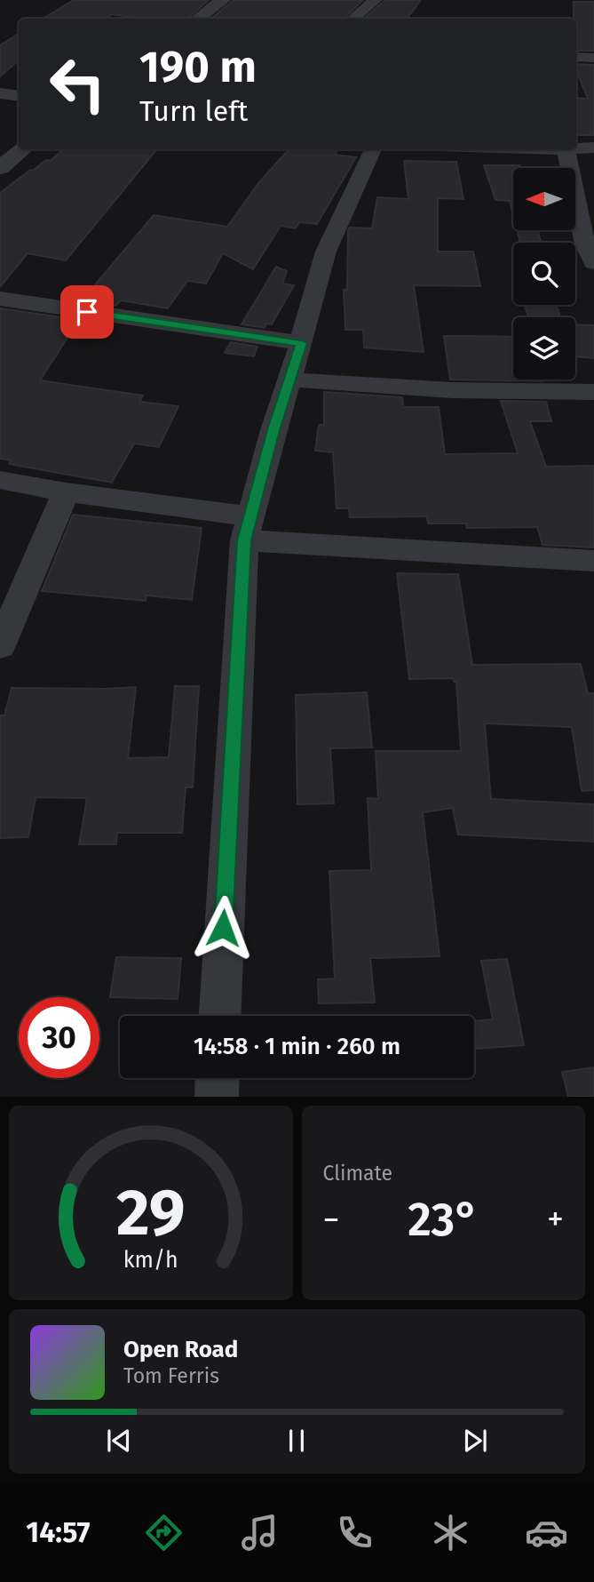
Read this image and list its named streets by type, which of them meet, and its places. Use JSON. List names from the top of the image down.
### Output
{
  "north": "left",
  "page": {
    "turn": ["190 m", "Turn left"],
    "limit": "30",
    "trip": "14:58 · 1 min · 260 m",
    "tile": "Climate",
    "heat": ["−", "23°", "+"],
    "song": ["Open Road", "Tom Ferris"],
    "tabs": "14:57",
    "gauge": ["29", "km/h"]
  }
}
